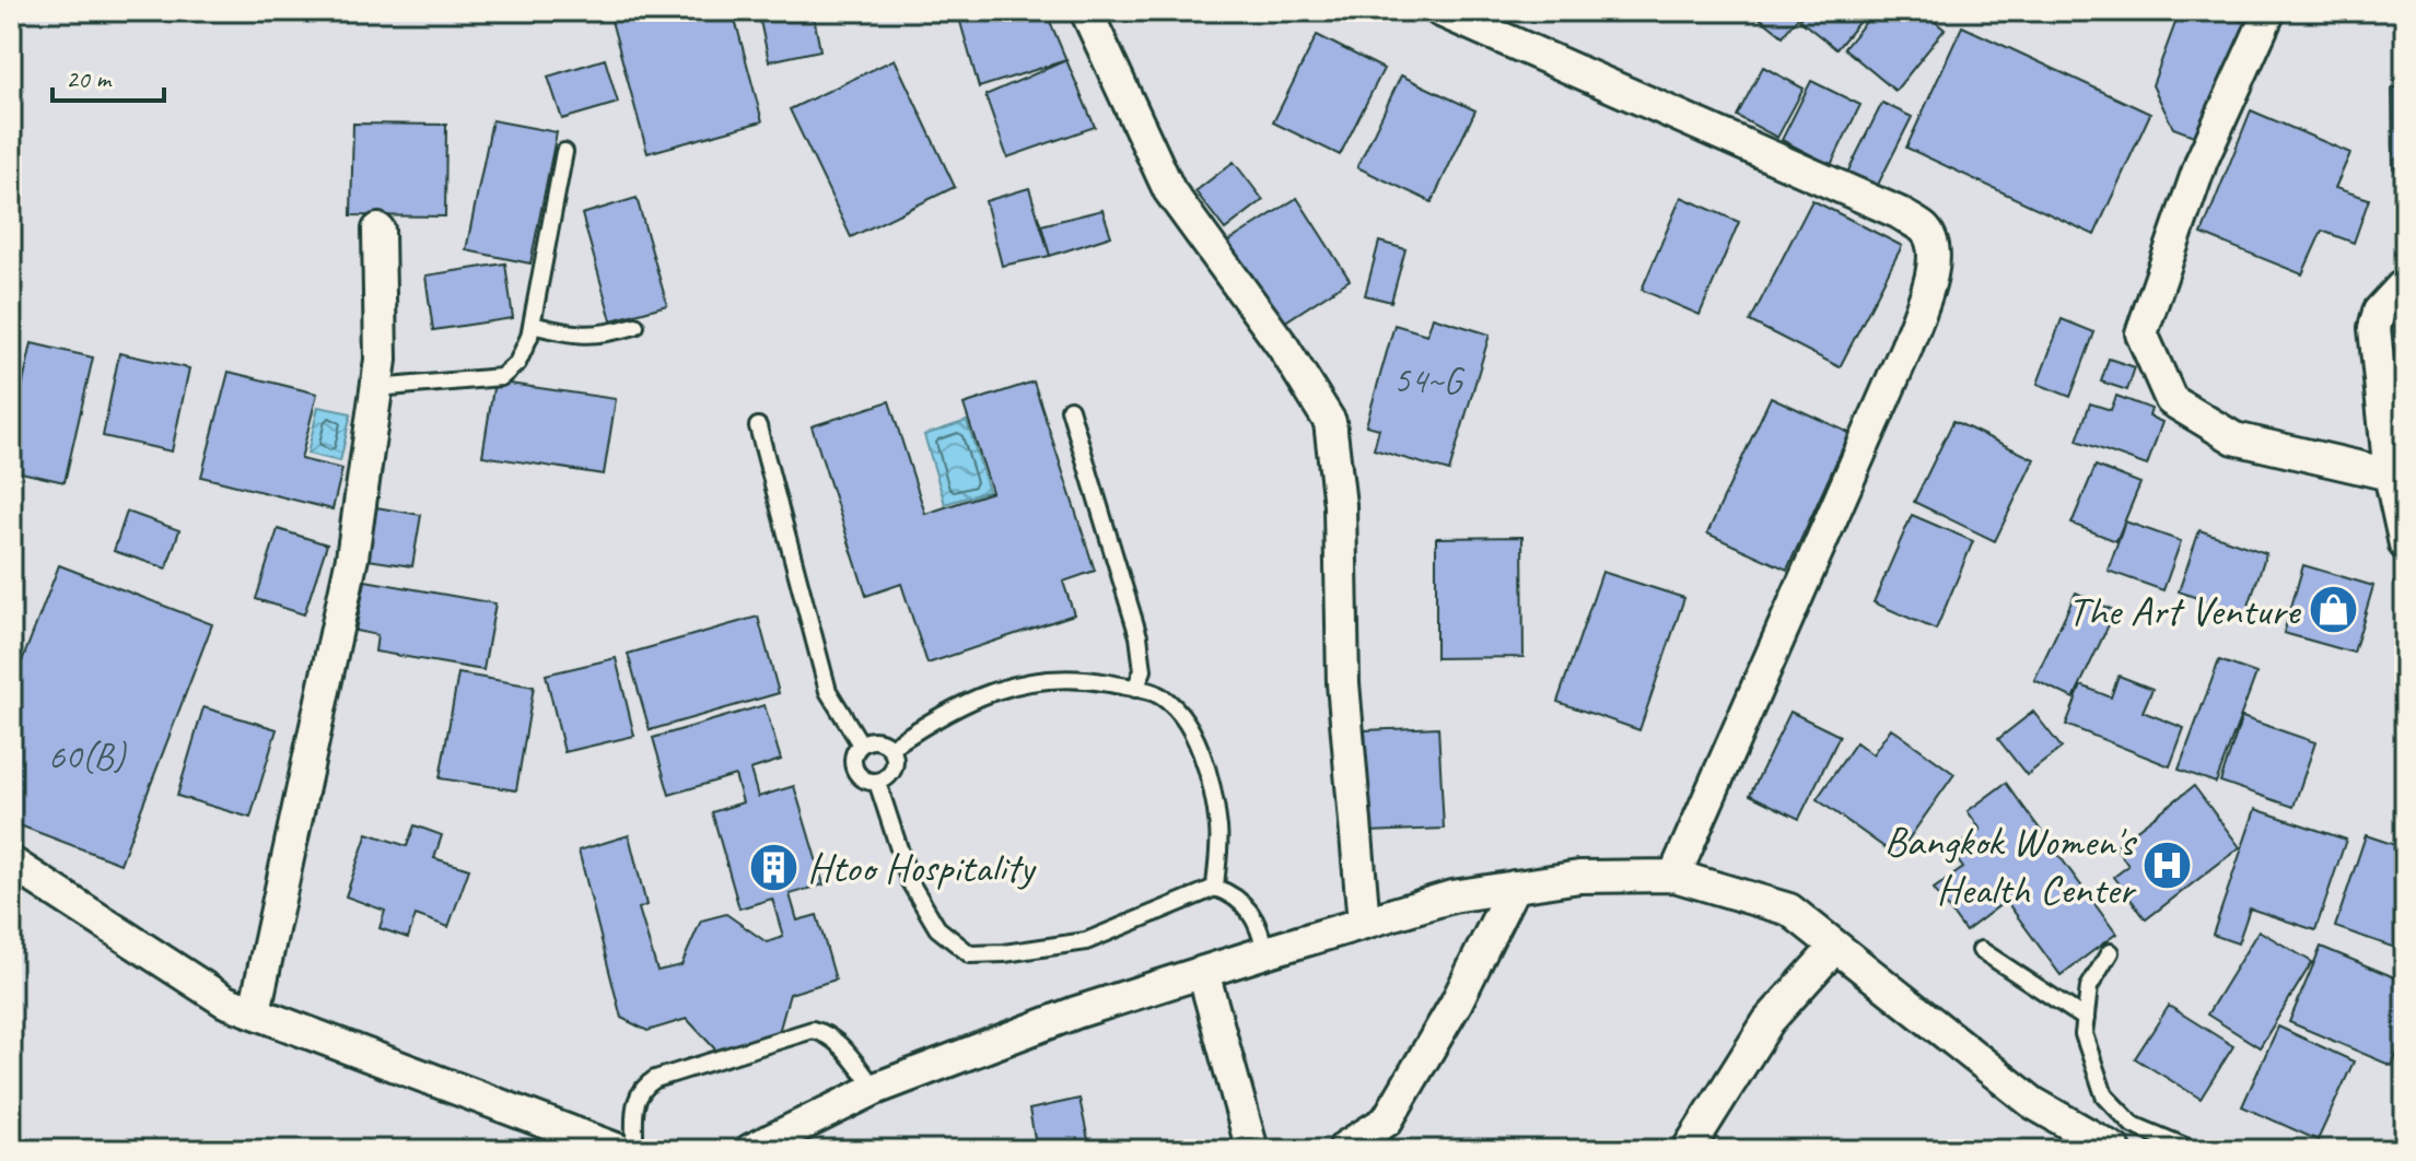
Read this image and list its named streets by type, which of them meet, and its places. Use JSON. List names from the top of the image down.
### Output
{
  "places": {
    "shop": ["The Art Venture"],
    "hospital": ["Bangkok Women's Health Center"],
    "building": ["Htoo Hospitality"]
  },
  "house_numbers": ["54~G", "60(B)"],
  "scale_bar": "20 m"
}
